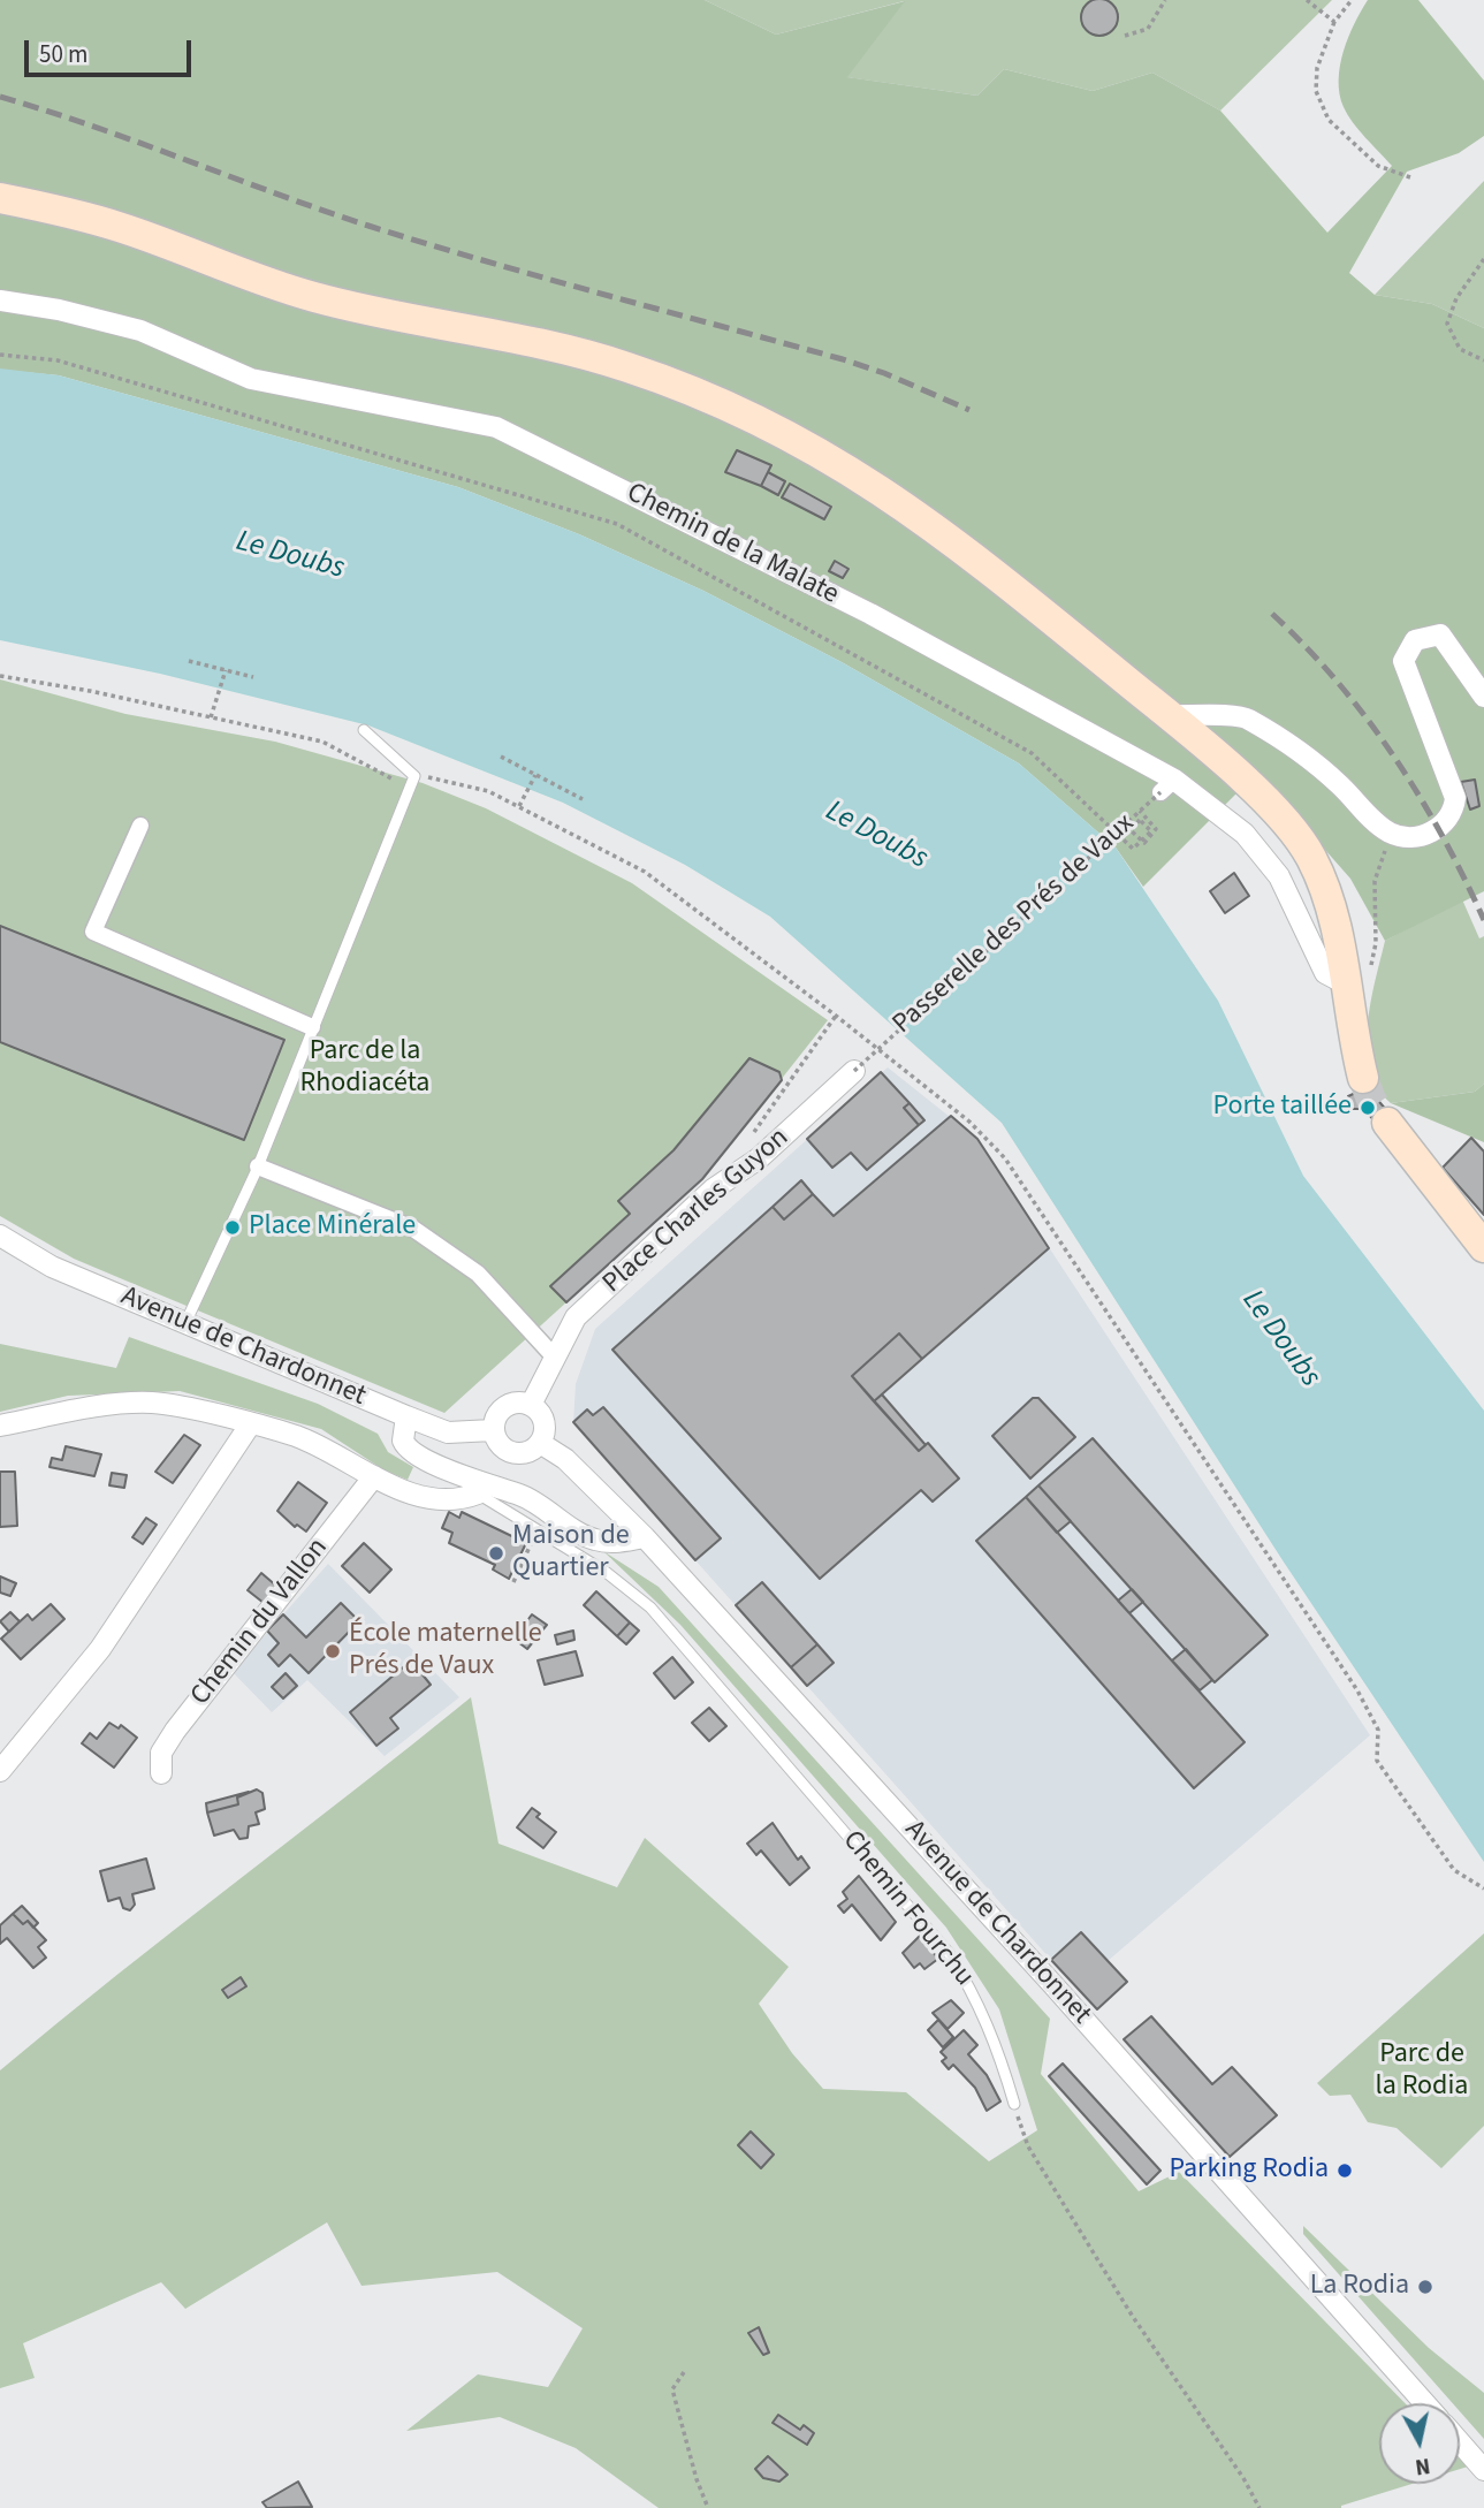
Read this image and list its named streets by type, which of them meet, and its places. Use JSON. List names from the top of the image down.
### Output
{
  "streets": {
    "street": [
      "Chemin de la Malate",
      "Place Charles Guyon",
      "Avenue de Chardonnet",
      "Chemin du Vallon"
    ],
    "lane": ["Chemin Fourchu"],
    "path": ["Passerelle des Prés de Vaux"]
  },
  "crossings": [
    ["Chemin de la Malate", "Passerelle des Prés de Vaux"],
    ["Passerelle des Prés de Vaux", "Place Charles Guyon"],
    ["Place Charles Guyon", "Avenue de Chardonnet"]
  ],
  "water": ["Le Doubs"],
  "parks": ["Parc de la Rhodiacéta", "Parc de la Rodia"],
  "places": [
    "Porte taillée",
    "Place Minérale",
    "Maison de Quartier",
    "École maternelle Prés de Vaux",
    "Parking Rodia",
    "La Rodia"
  ],
  "scale_bar": "50 m",
  "north": "bottom"
}
